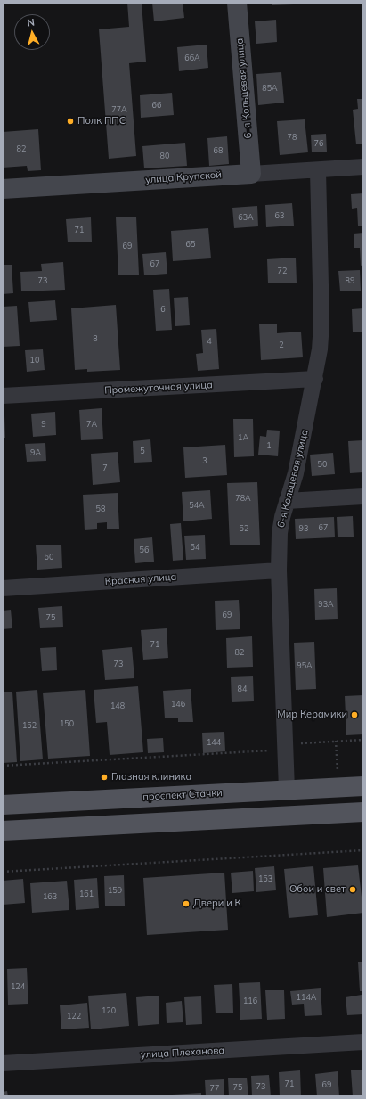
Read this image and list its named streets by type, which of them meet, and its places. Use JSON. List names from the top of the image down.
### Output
{
  "streets": {
    "main road": ["проспект Стачки"],
    "street": [
      "6-я Кольцевая улица",
      "улица Крупской",
      "Промежуточная улица",
      "Красная улица",
      "улица Плеханова"
    ]
  },
  "crossings": [
    ["6-я Кольцевая улица", "улица Крупской"],
    ["6-я Кольцевая улица", "Промежуточная улица"],
    ["6-я Кольцевая улица", "Красная улица"],
    ["6-я Кольцевая улица", "проспект Стачки"]
  ],
  "places": [
    "Полк ППС",
    "Мир Керамики",
    "Глазная клиника",
    "Обои и свет",
    "Двери и К"
  ],
  "house_numbers": [
    "66А",
    "85А",
    "66",
    "77А",
    "78",
    "76",
    "82",
    "68",
    "80",
    "63",
    "63А",
    "71",
    "65",
    "69",
    "67",
    "72",
    "73",
    "89",
    "6",
    "8",
    "4",
    "2",
    "10",
    "9",
    "7А",
    "1А",
    "1",
    "5",
    "9А",
    "3",
    "50",
    "7",
    "78А",
    "54А",
    "58",
    "67",
    "52",
    "93",
    "54",
    "56",
    "60",
    "93А",
    "69",
    "75",
    "71",
    "82",
    "73",
    "95А",
    "84",
    "146",
    "148",
    "150",
    "152",
    "144",
    "153",
    "159",
    "161",
    "163",
    "124",
    "114А",
    "116",
    "120",
    "122",
    "71",
    "69",
    "73",
    "75",
    "77"
  ],
  "north": "top"
}
